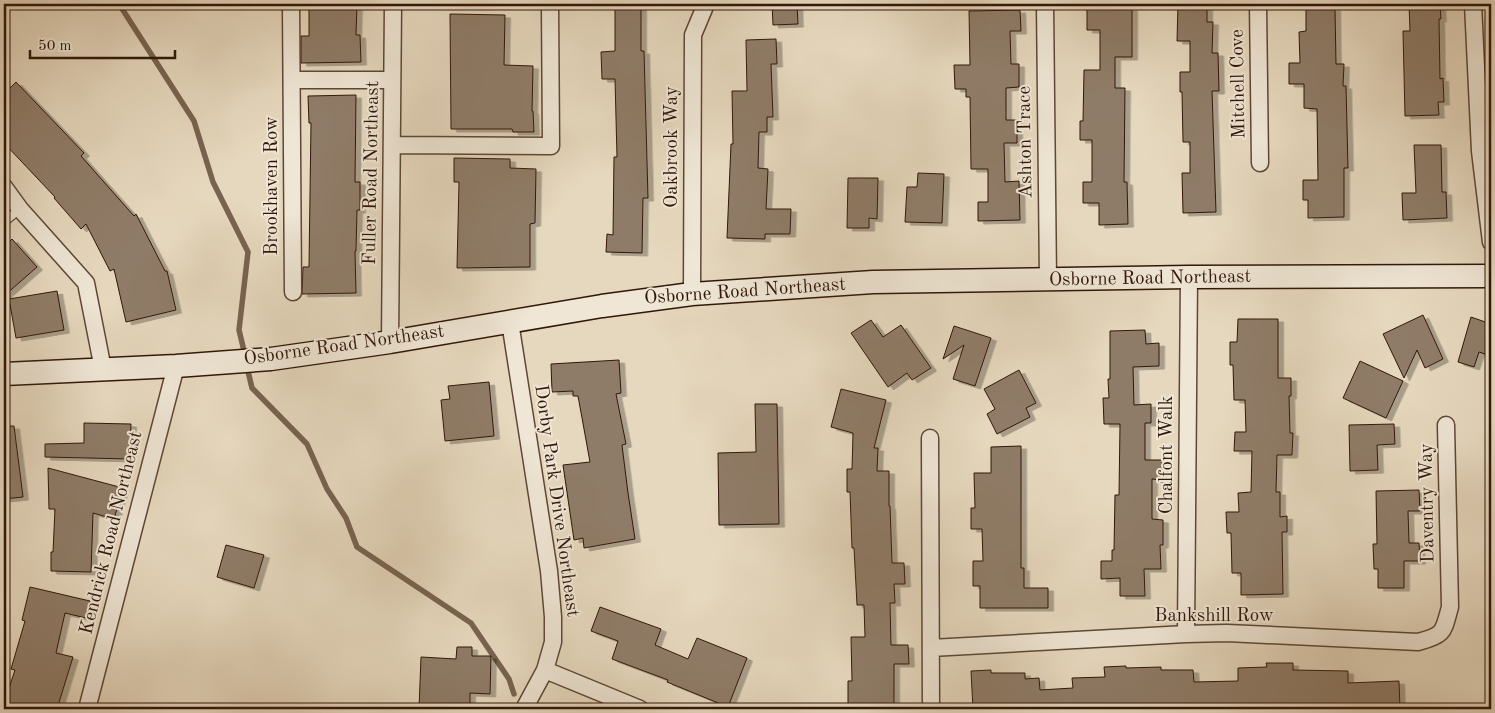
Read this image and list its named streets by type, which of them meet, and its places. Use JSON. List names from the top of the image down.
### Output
{
  "streets": {
    "street": [
      "Mitchell Cove",
      "Ashton Trace",
      "Oakbrook Way",
      "Fuller Road Northeast",
      "Brookhaven Row",
      "Osborne Road Northeast",
      "Chalfont Walk",
      "Dorby Park Drive Northeast",
      "Daventry Way",
      "Kendrick Road Northeast",
      "Bankshill Row"
    ]
  },
  "crossings": [
    ["Ashton Trace", "Osborne Road Northeast"],
    ["Oakbrook Way", "Osborne Road Northeast"],
    ["Fuller Road Northeast", "Osborne Road Northeast"],
    ["Osborne Road Northeast", "Chalfont Walk"],
    ["Osborne Road Northeast", "Dorby Park Drive Northeast"],
    ["Osborne Road Northeast", "Kendrick Road Northeast"],
    ["Chalfont Walk", "Bankshill Row"],
    ["Daventry Way", "Bankshill Row"]
  ],
  "scale_bar": "50 m"
}
